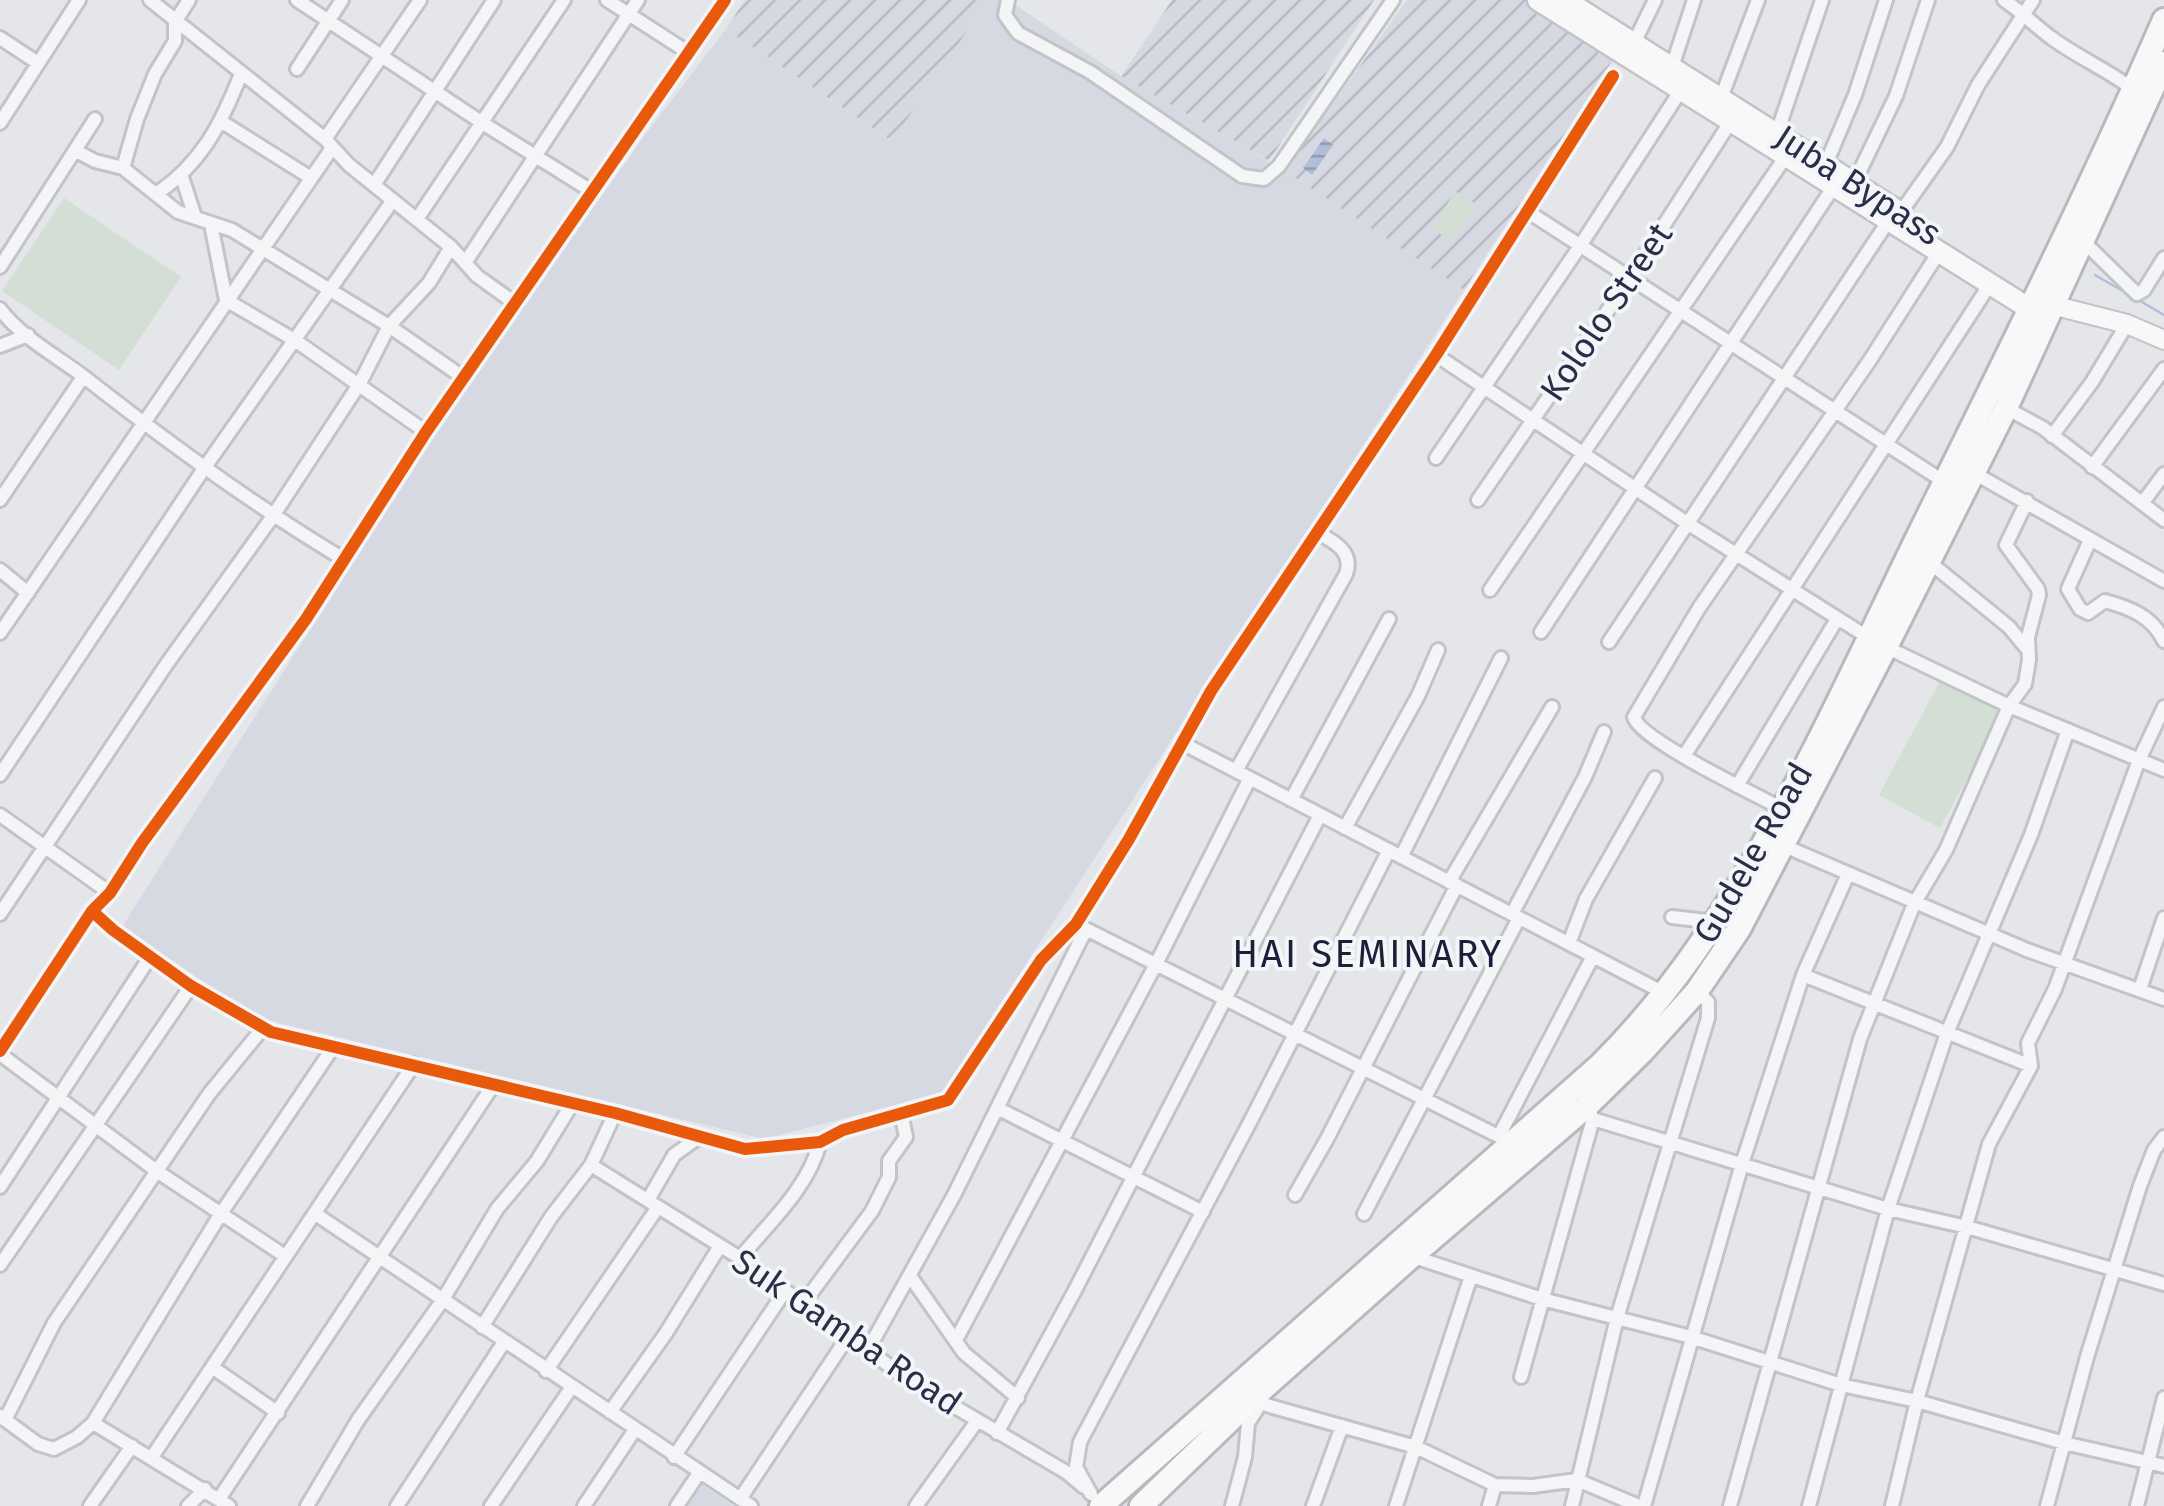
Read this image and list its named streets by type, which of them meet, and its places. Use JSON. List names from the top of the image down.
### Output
{
  "streets": {
    "highway": ["Gudele Road"],
    "main road": ["Juba Bypass"],
    "street": ["Kololo Street", "Suk Gamba Road"]
  },
  "crossings": [
    ["Juba Bypass", "Kololo Street"],
    ["Juba Bypass", "Gudele Road"],
    ["Gudele Road", "Suk Gamba Road"]
  ],
  "districts": ["HAI SEMINARY"]
}
